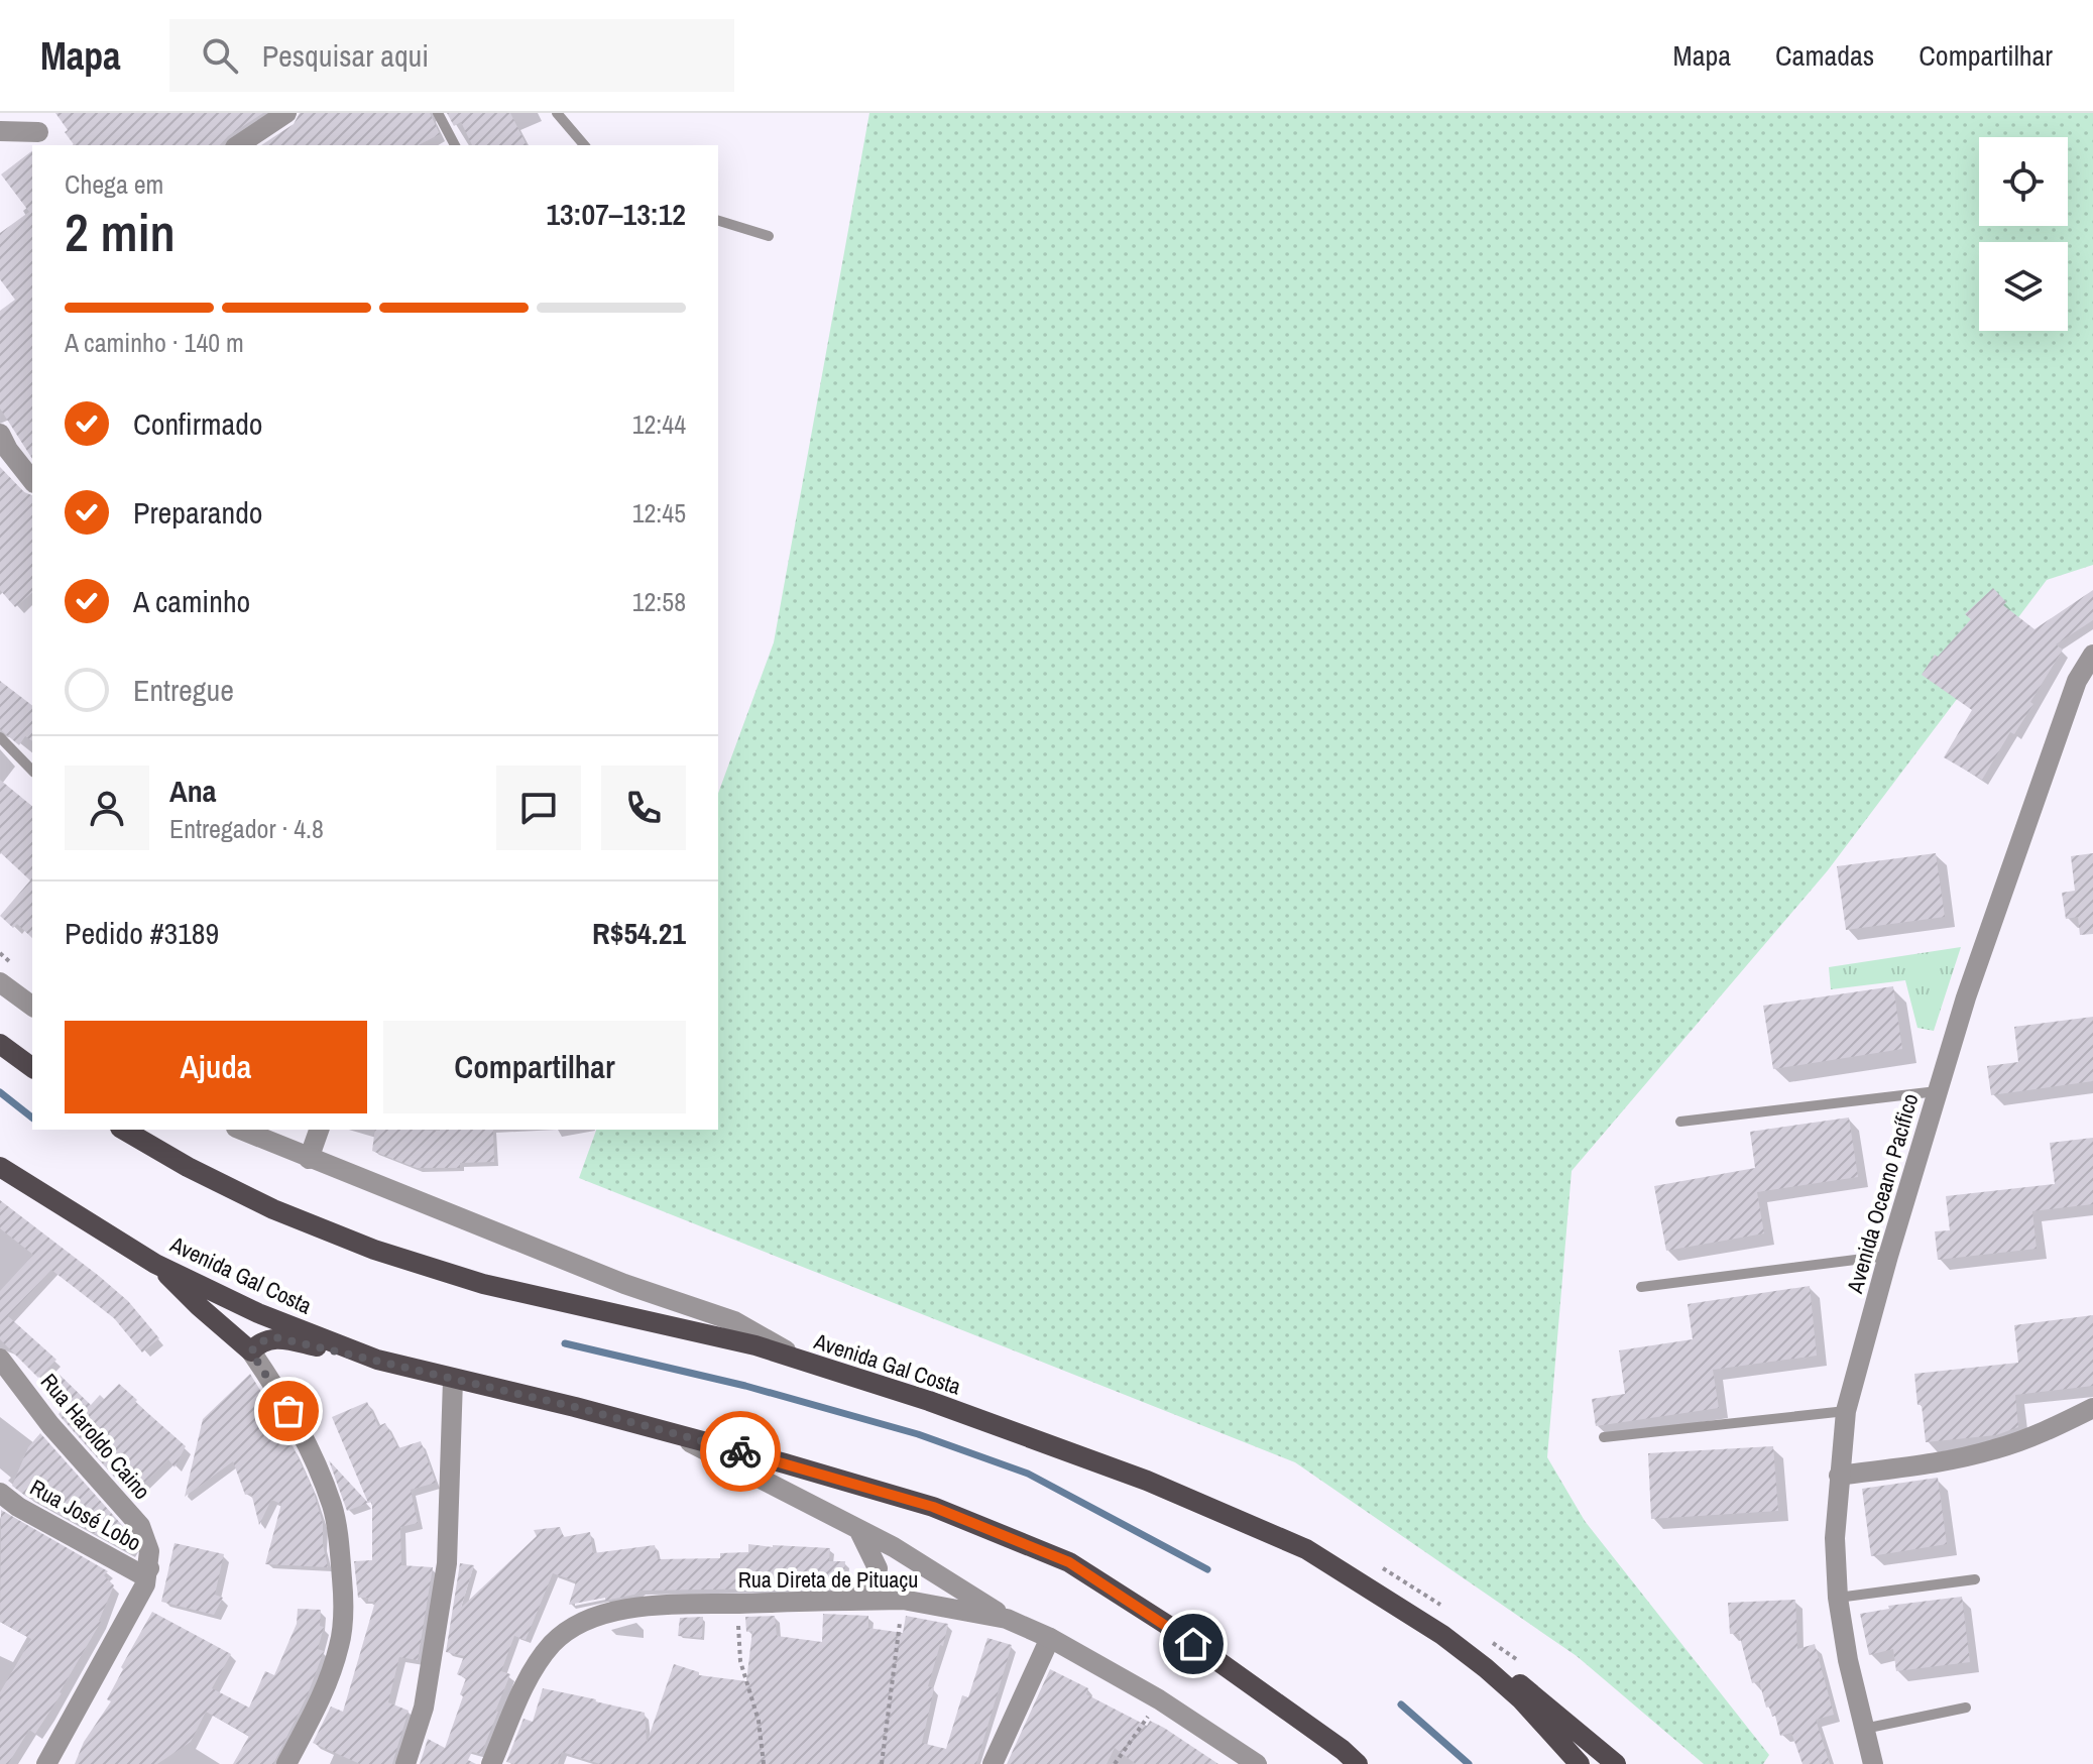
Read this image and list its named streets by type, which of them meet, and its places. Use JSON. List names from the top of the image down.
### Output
{
  "streets": {
    "main road": ["Avenida Gal Costa"],
    "street": [
      "Avenida Oceano Pacífico",
      "Rua Haroldo Caino",
      "Rua José Lobo",
      "Rua Direta de Pituaçu"
    ]
  },
  "crossings": [
    ["Rua Haroldo Caino", "Rua José Lobo"]
  ],
  "page": {
    "header": "Mapa",
    "search": "Pesquisar aqui",
    "nav": ["Mapa", "Camadas", "Compartilhar"],
    "heading": ["2 min", "Chega em", "13:07–13:12"],
    "panel": [
      "Ana",
      "Entregador · 4.8",
      "Pedido #3189",
      "R$54.21"
    ],
    "bar": "A caminho · 140 m",
    "list": [
      ["Confirmado", "12:44"],
      ["Preparando", "12:45"],
      ["A caminho", "12:58"],
      "Entregue"
    ],
    "buttons": ["Ajuda", "Compartilhar"]
  }
}
